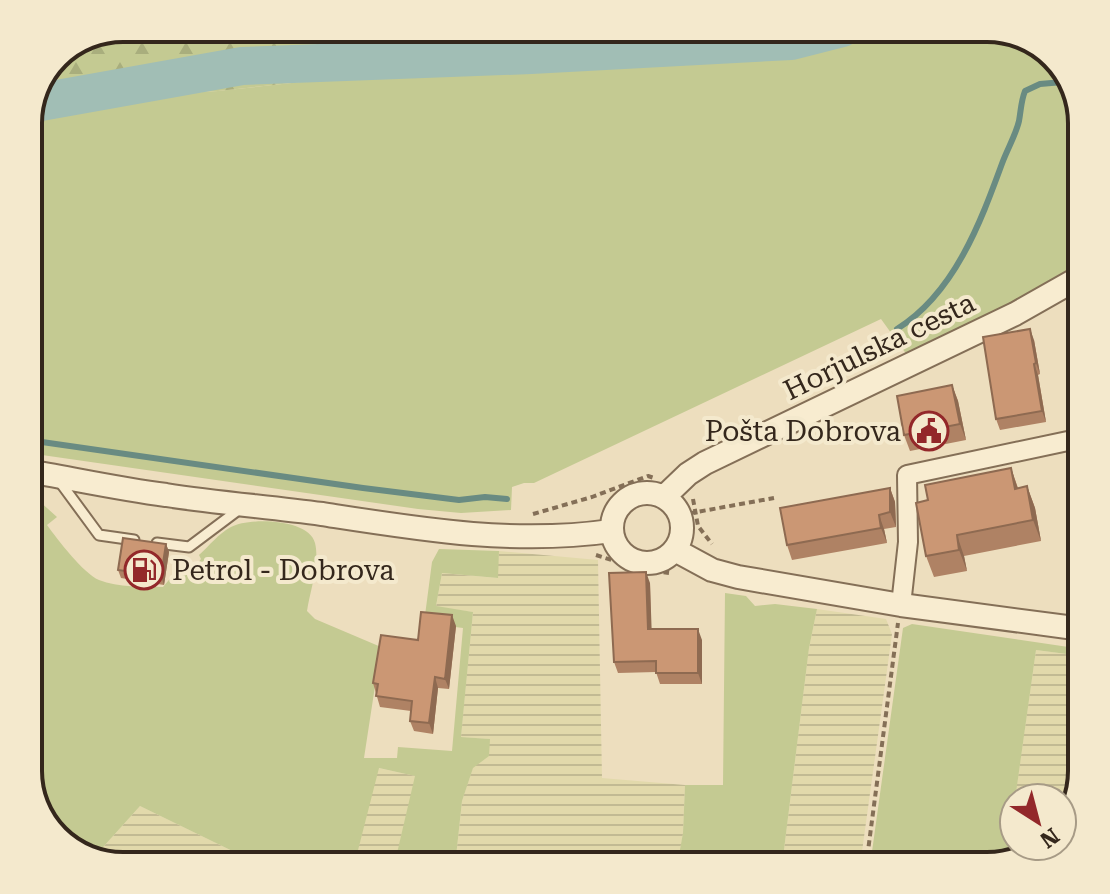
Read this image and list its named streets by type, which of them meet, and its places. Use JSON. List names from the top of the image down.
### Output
{
  "streets": {
    "street": ["Horjulska cesta"]
  },
  "places": {
    "public building": ["Pošta Dobrova"],
    "fuel station": ["Petrol - Dobrova"]
  },
  "north": "bottom right"
}
